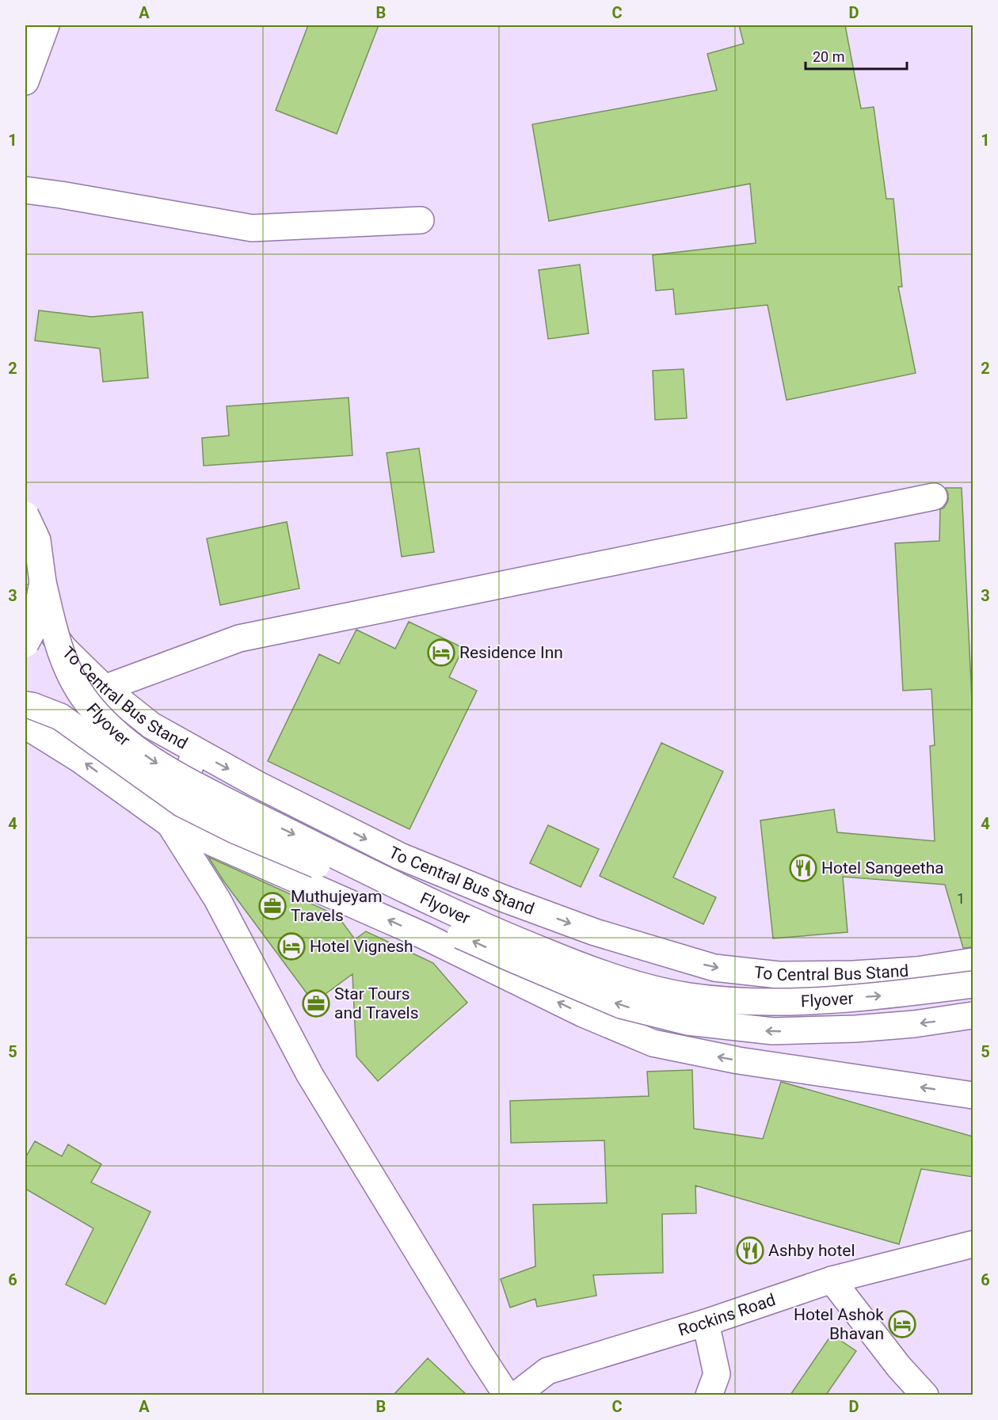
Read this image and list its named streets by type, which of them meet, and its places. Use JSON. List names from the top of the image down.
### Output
{
  "streets": {
    "main road": ["To Central Bus Stand", "Flyover", "Rockins Road"]
  },
  "crossings": [
    ["To Central Bus Stand", "Flyover"]
  ],
  "places": {
    "hotel": ["Residence Inn", "Hotel Vignesh", "Hotel Ashok Bhavan"],
    "restaurant": ["Hotel Sangeetha", "Ashby hotel"],
    "office": ["Muthujeyam Travels", "Star Tours and Travels"]
  },
  "house_numbers": ["1"],
  "scale_bar": "20 m",
  "grid": {
    "columns": [
      "A",
      "B",
      "C",
      "D"
    ],
    "rows": [
      "1",
      "2",
      "3",
      "4",
      "5",
      "6"
    ]
  }
}
